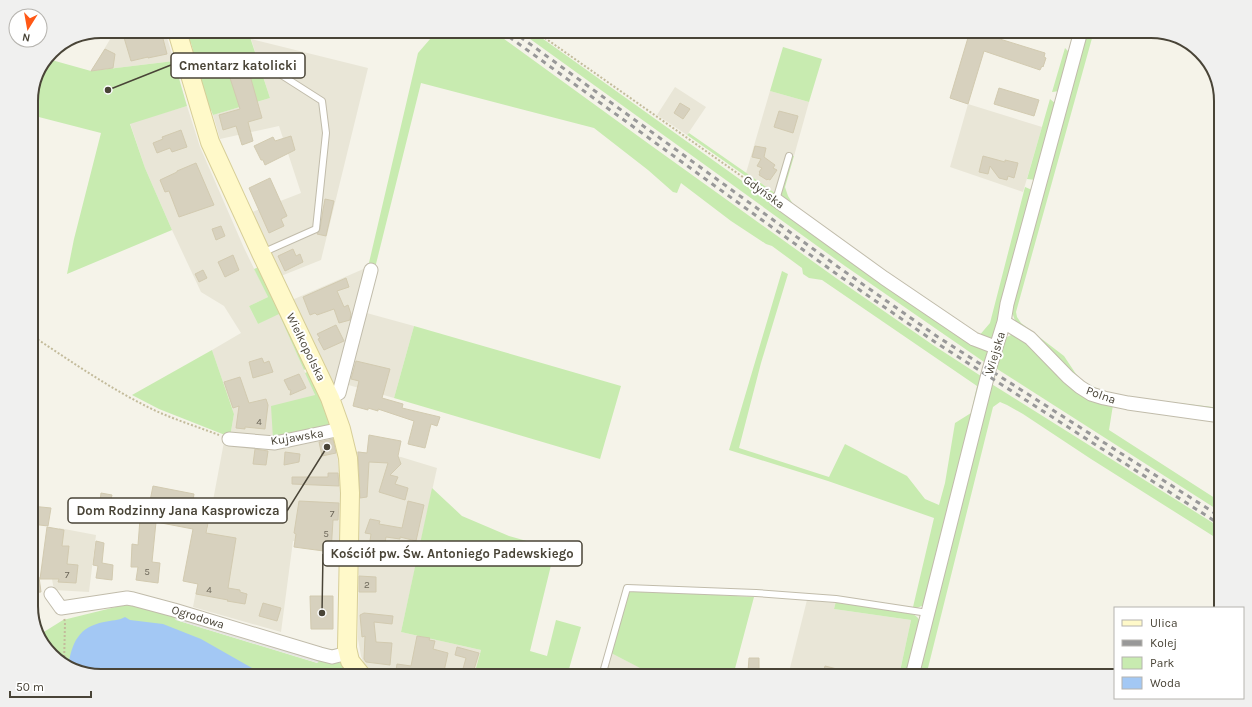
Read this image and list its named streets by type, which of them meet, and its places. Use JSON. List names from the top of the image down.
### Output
{
  "streets": {
    "street": [
      "Gdyńska",
      "Wielkopolska",
      "Wiejska",
      "Polna",
      "Kujawska",
      "Ogrodowa"
    ]
  },
  "crossings": [
    ["Gdyńska", "Wiejska"],
    ["Wielkopolska", "Kujawska"],
    ["Wielkopolska", "Ogrodowa"],
    ["Wiejska", "Polna"]
  ],
  "places": ["Cmentarz katolicki", "Dom Rodzinny Jana Kasprowicza", "Kościół pw. Św. Antoniego Padewskiego"],
  "house_numbers": [
    "4",
    "7",
    "5",
    "5",
    "7",
    "2",
    "4"
  ],
  "legend": [
    "Ulica",
    "Kolej",
    "Park",
    "Woda"
  ],
  "scale_bar": "50 m",
  "north": "bottom"
}
